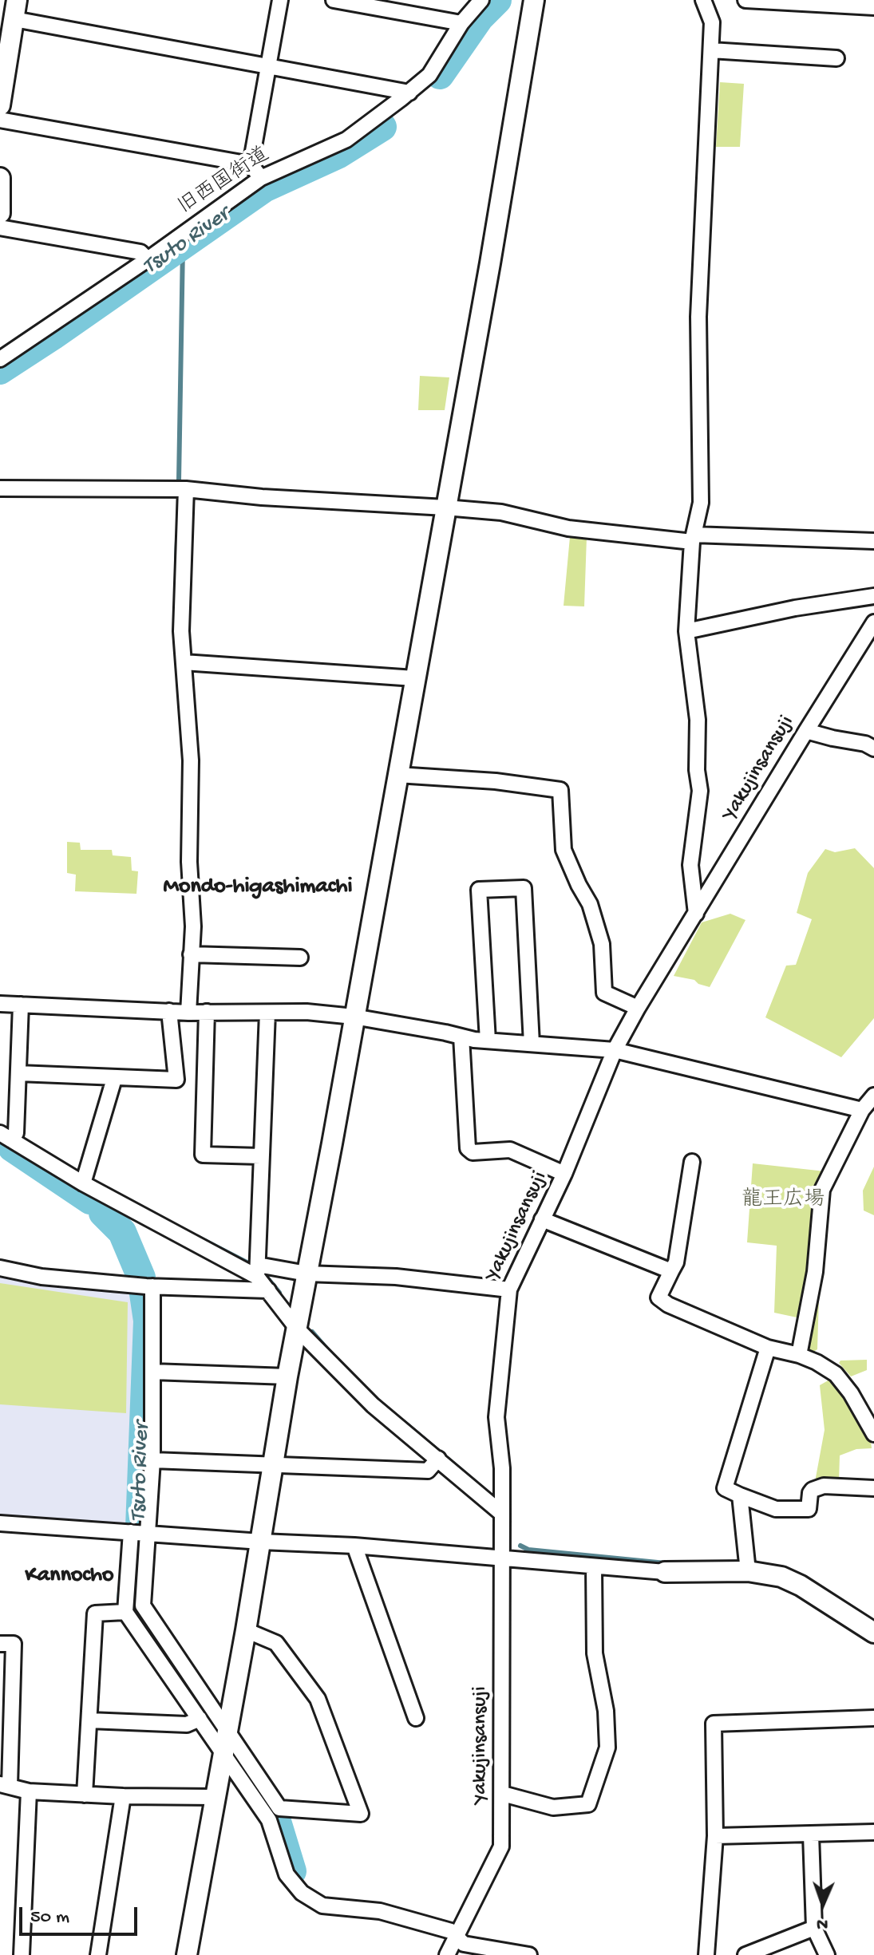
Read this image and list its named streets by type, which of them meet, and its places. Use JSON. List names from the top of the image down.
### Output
{
  "streets": {
    "street": ["旧西国街道", "Yakujinsansuji"]
  },
  "districts": ["Mondo-higashimachi", "Kannocho"],
  "water": ["Tsuto River"],
  "parks": ["龍王広場"],
  "scale_bar": "50 m",
  "north": "bottom"
}
